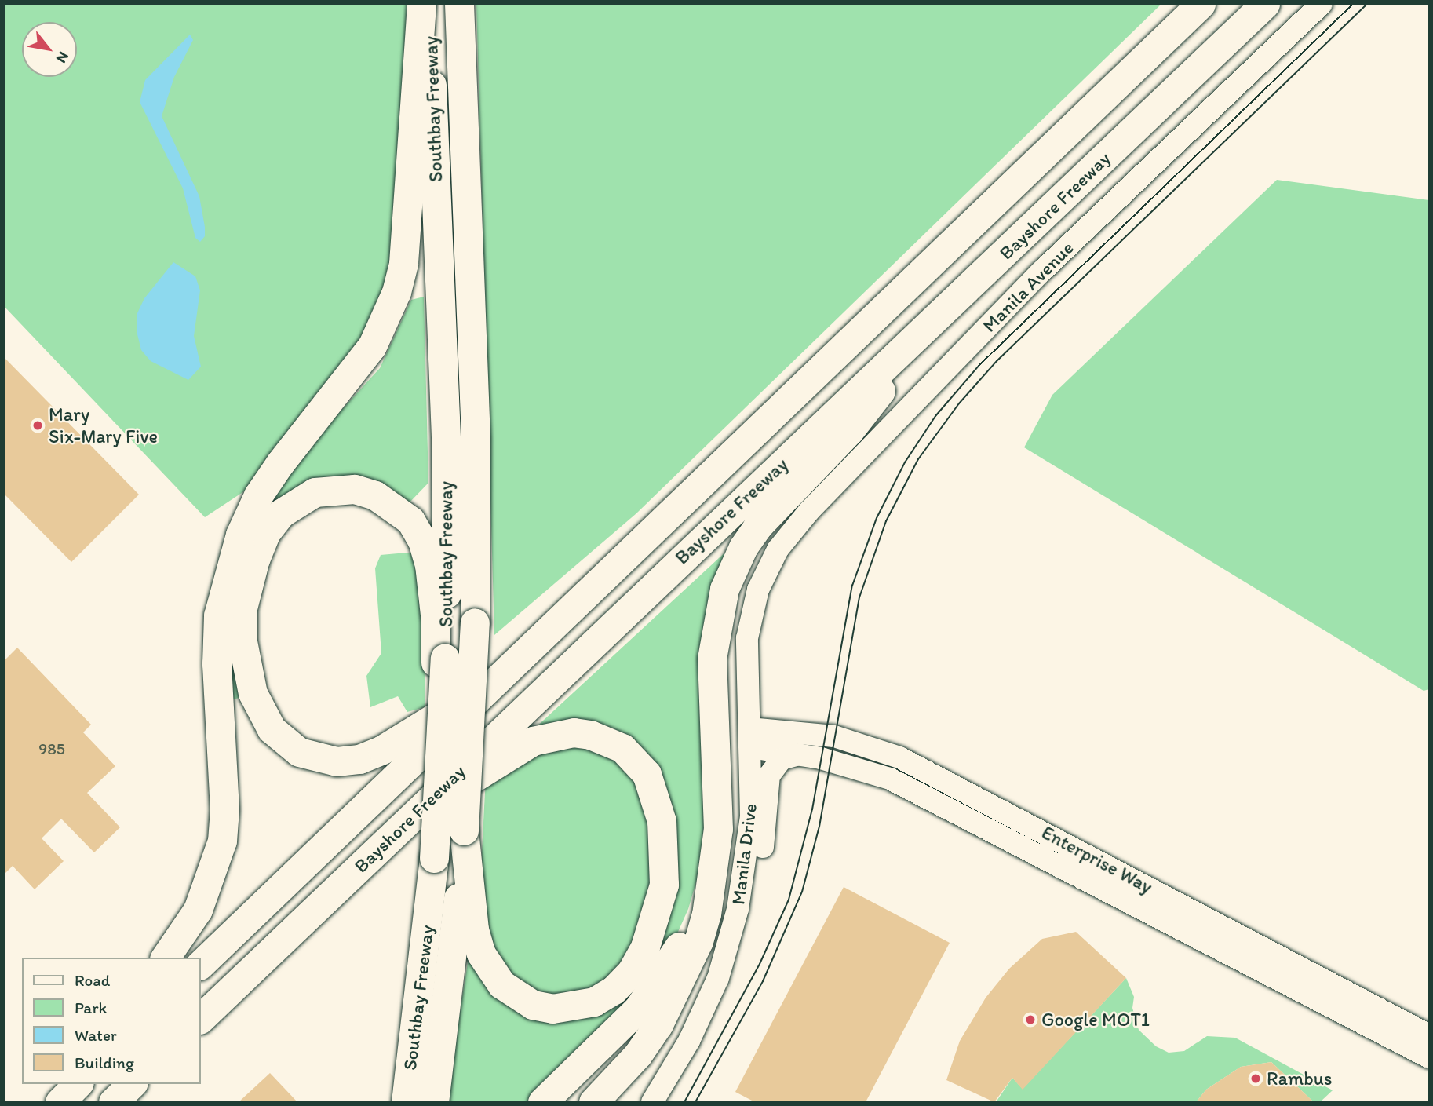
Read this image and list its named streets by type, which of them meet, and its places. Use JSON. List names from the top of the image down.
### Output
{
  "streets": {
    "highway": ["Southbay Freeway", "Bayshore Freeway"],
    "street": ["Manila Avenue", "Manila Drive", "Enterprise Way"]
  },
  "crossings": [
    ["Manila Avenue", "Manila Drive"],
    ["Manila Drive", "Enterprise Way"]
  ],
  "places": ["Mary Six-Mary Five", "Google MOT1", "Rambus"],
  "house_numbers": ["985"],
  "legend": [
    "Road",
    "Park",
    "Water",
    "Building"
  ],
  "north": "bottom right"
}
